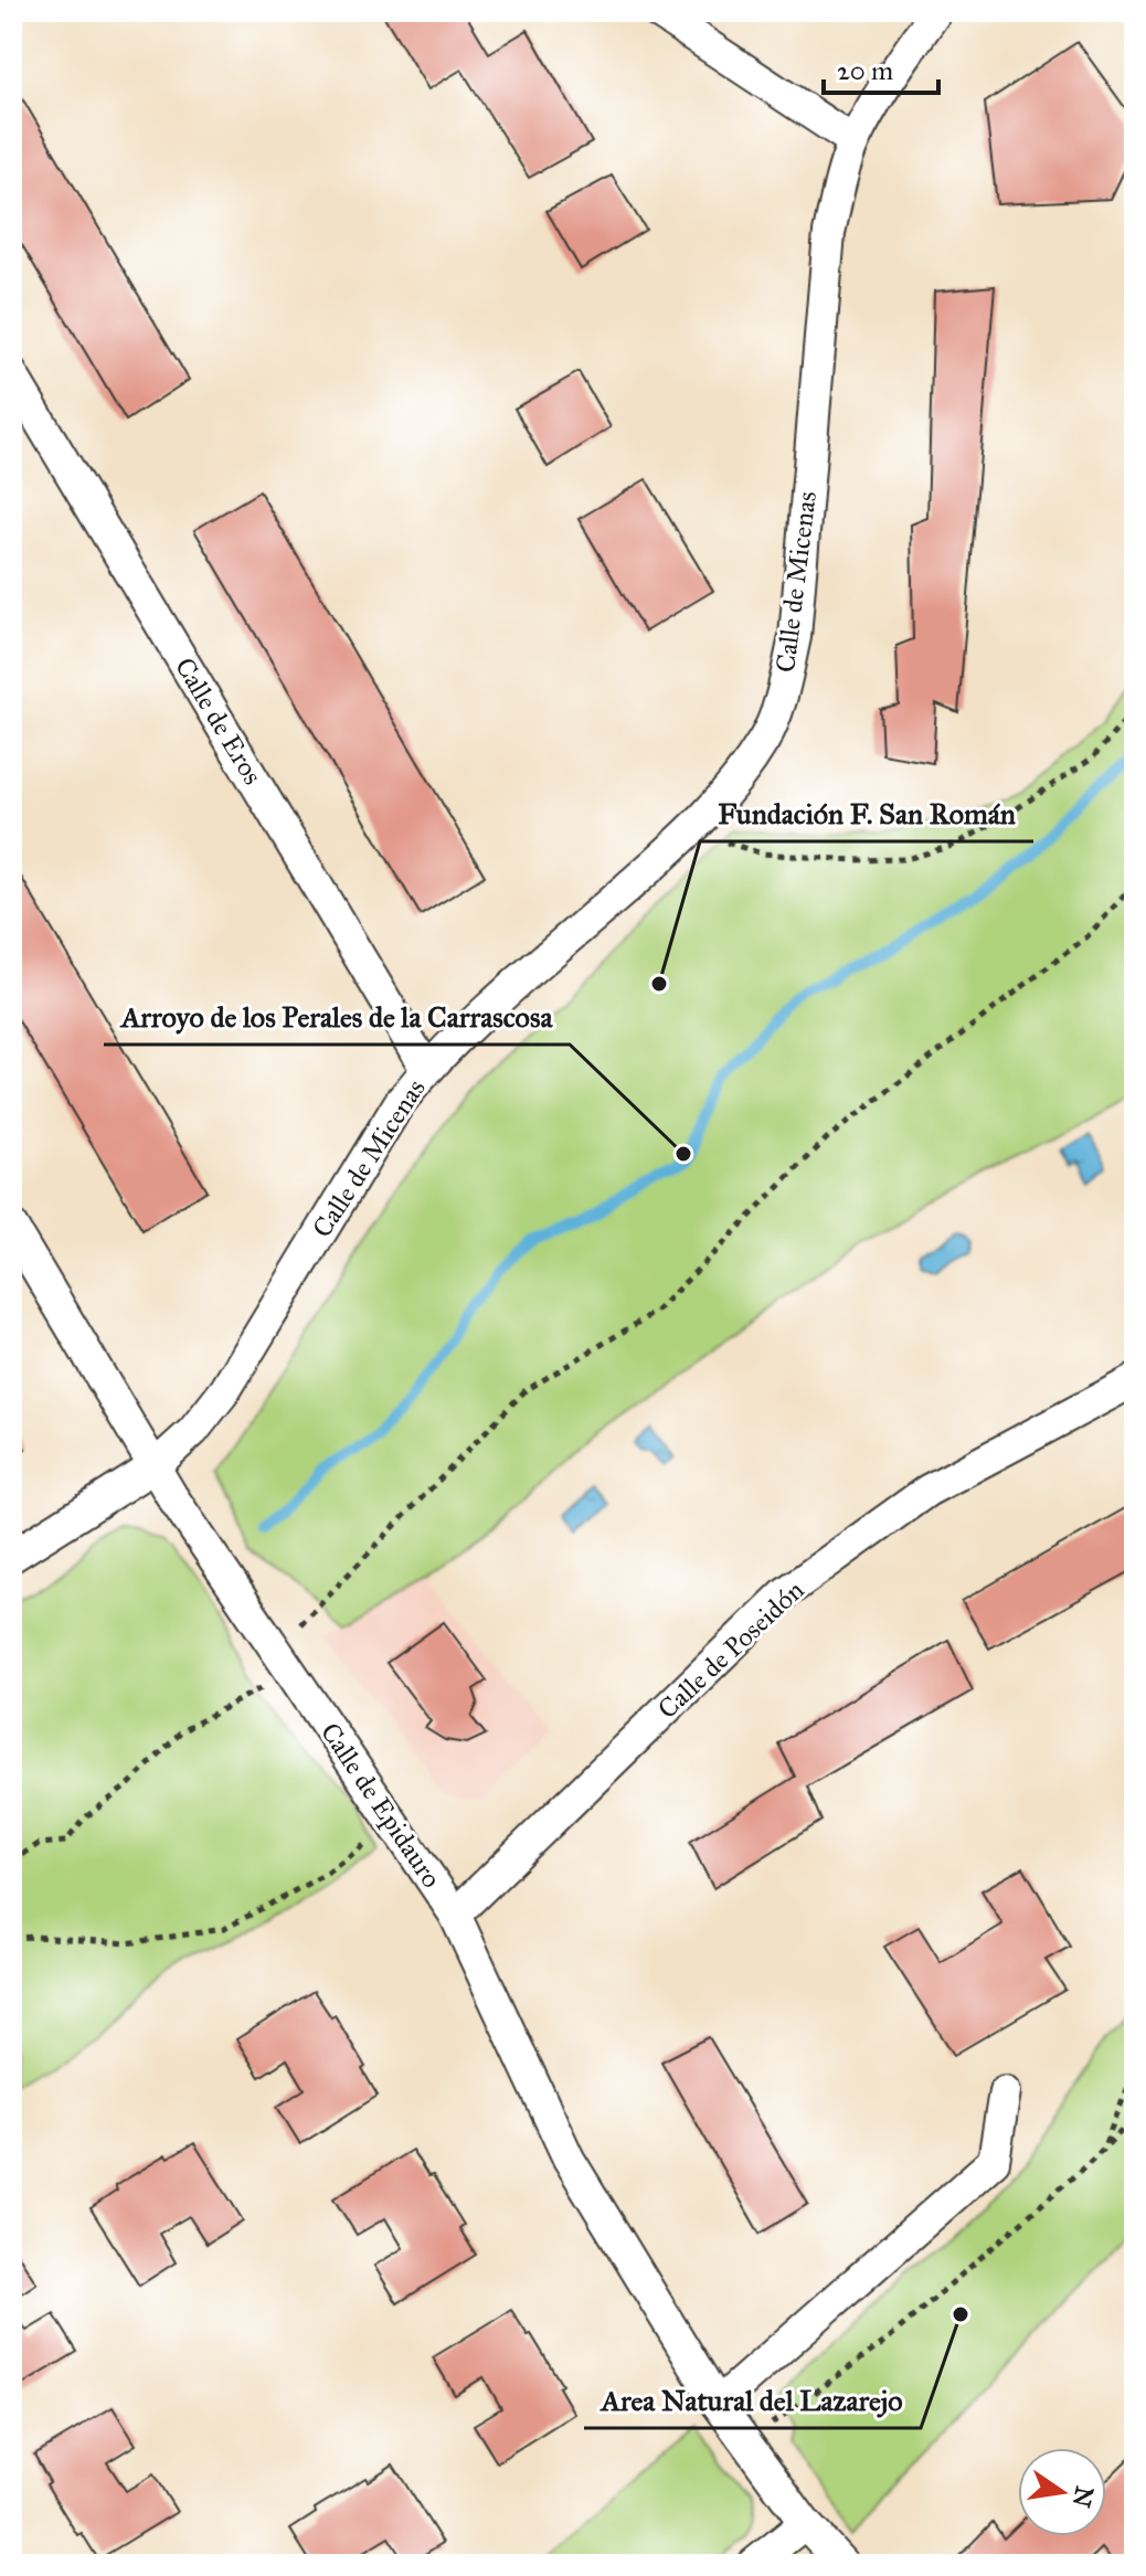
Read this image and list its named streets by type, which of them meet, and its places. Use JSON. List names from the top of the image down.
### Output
{
  "streets": {
    "street": [
      "Calle de Micenas",
      "Calle de Eros",
      "Calle de Poseidón",
      "Calle de Epidauro"
    ]
  },
  "crossings": [
    ["Calle de Micenas", "Calle de Eros"],
    ["Calle de Micenas", "Calle de Epidauro"],
    ["Calle de Poseidón", "Calle de Epidauro"]
  ],
  "places": ["Fundación F. San Román", "Arroyo de los Perales de la Carrascosa", "Area Natural del Lazarejo"],
  "scale_bar": "20 m",
  "north": "right"
}
